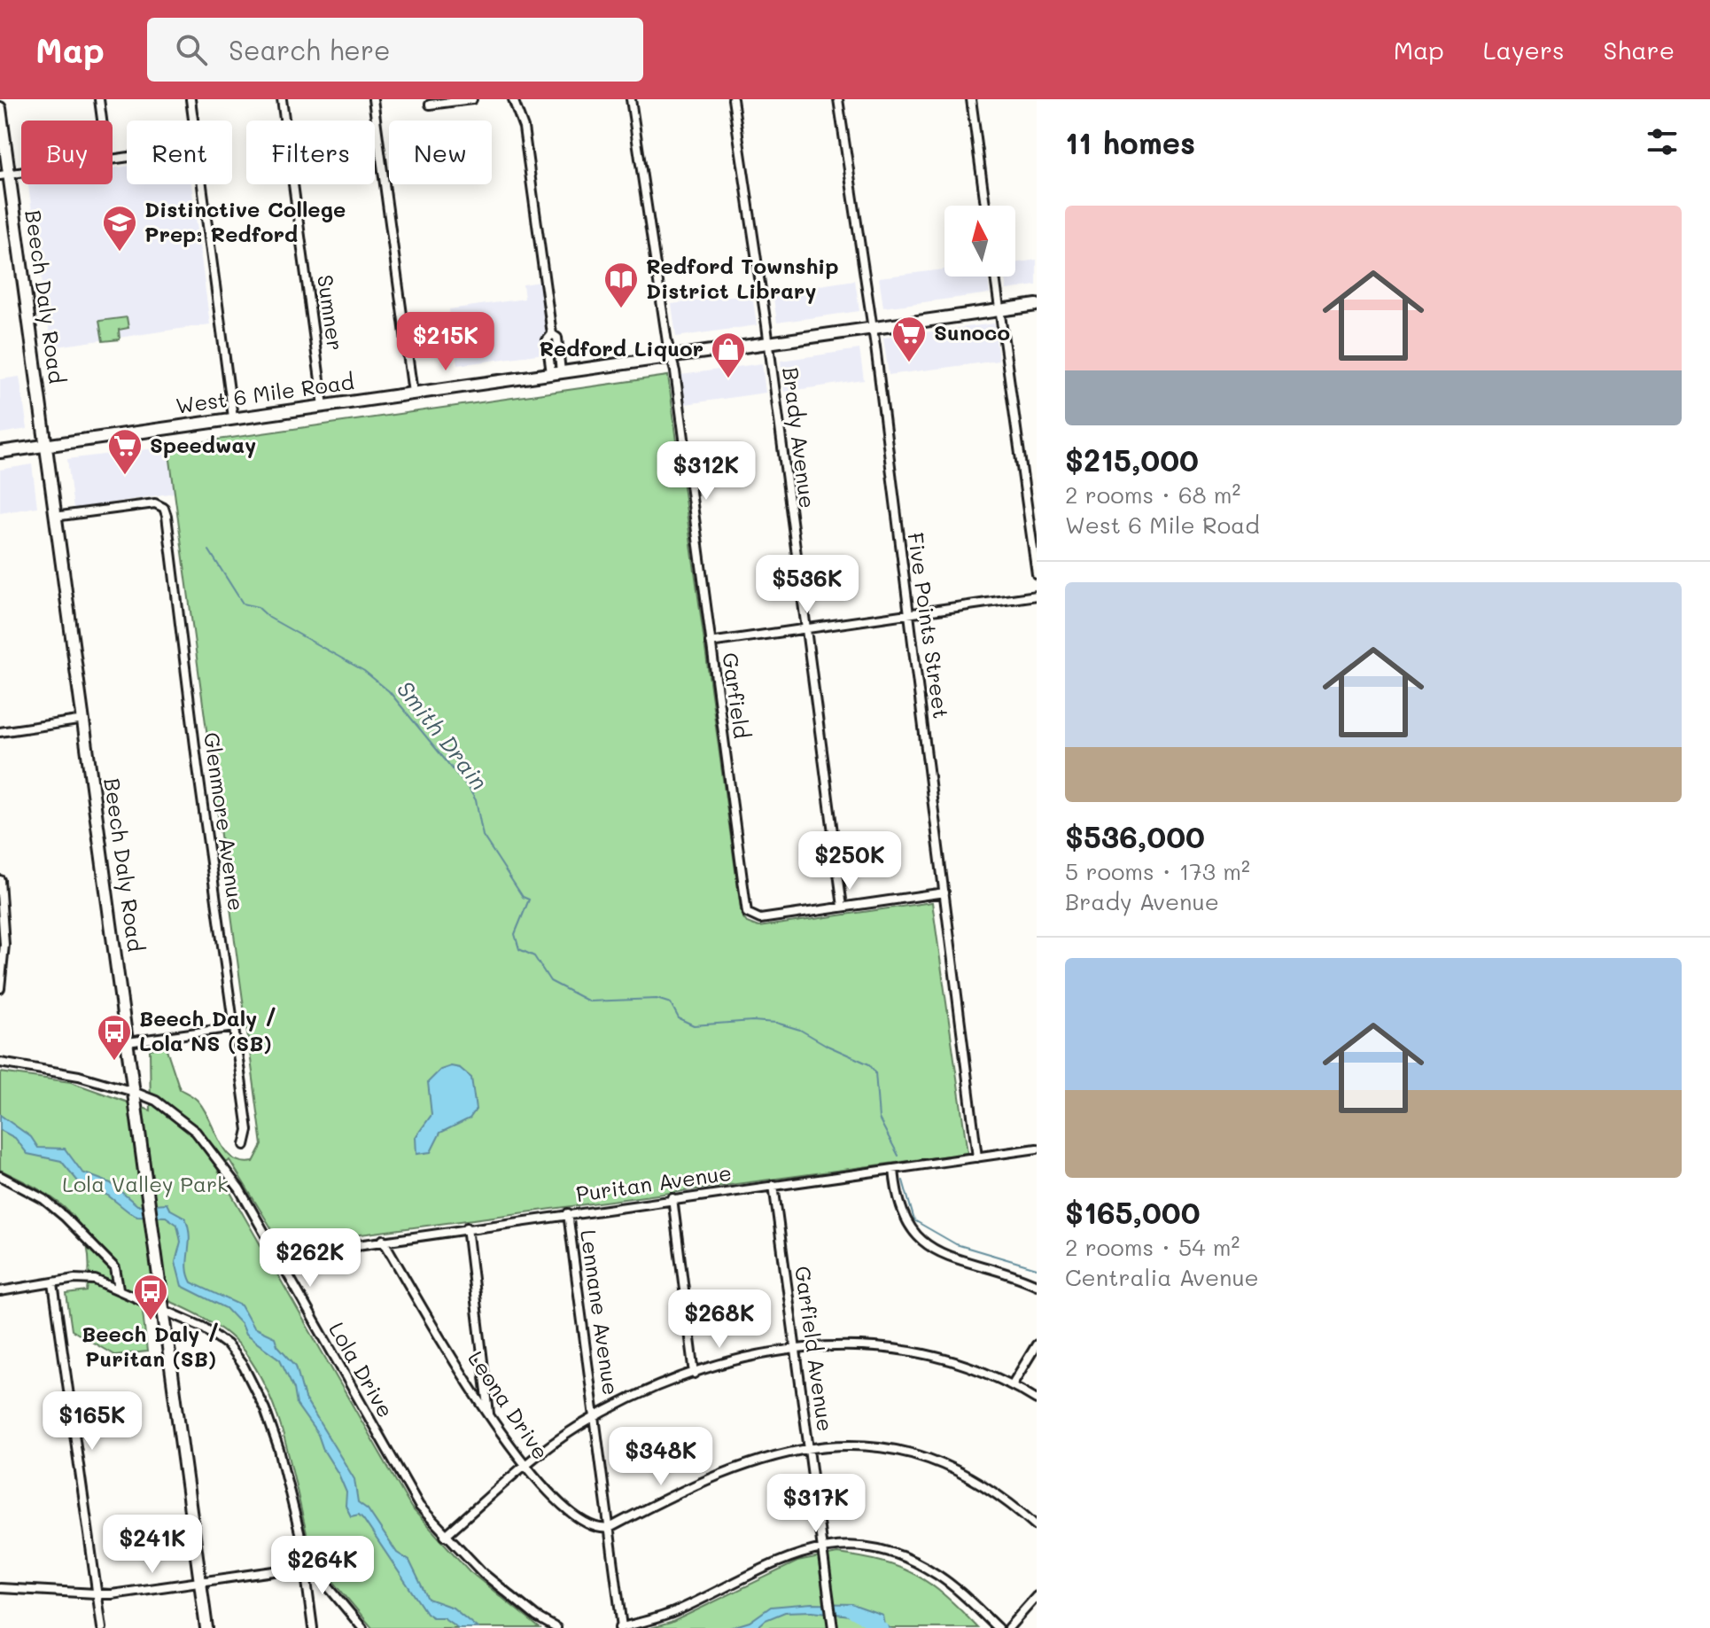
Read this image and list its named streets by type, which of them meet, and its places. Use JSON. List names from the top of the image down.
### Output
{
  "streets": {
    "main road": ["Beech Daly Road", "West 6 Mile Road"],
    "street": [
      "Sumner",
      "Brady Avenue",
      "Five Points Street",
      "Garfield",
      "Glenmore Avenue",
      "Puritan Avenue",
      "Lennane Avenue",
      "Garfield Avenue",
      "Lola Drive",
      "Leona Drive"
    ]
  },
  "crossings": [
    ["Beech Daly Road", "West 6 Mile Road"],
    ["Beech Daly Road", "Glenmore Avenue"],
    ["Beech Daly Road", "Lola Drive"],
    ["Sumner", "West 6 Mile Road"],
    ["West 6 Mile Road", "Brady Avenue"],
    ["West 6 Mile Road", "Five Points Street"],
    ["West 6 Mile Road", "Garfield"],
    ["Brady Avenue", "Garfield"],
    ["Five Points Street", "Puritan Avenue"],
    ["Puritan Avenue", "Lennane Avenue"],
    ["Puritan Avenue", "Garfield Avenue"],
    ["Puritan Avenue", "Lola Drive"],
    ["Puritan Avenue", "Leona Drive"],
    ["Lennane Avenue", "Leona Drive"]
  ],
  "water": ["Smith Drain"],
  "parks": ["Lola Valley Park"],
  "places": {
    "school or university": ["Distinctive College Prep: Redford"],
    "library": ["Redford Township District Library"],
    "supermarket": ["Sunoco", "Speedway"],
    "shop": ["Redford Liquor"],
    "bus stop": ["Beech Daly / Lola NS (SB)", "Beech Daly / Puritan (SB)"]
  },
  "north": "top",
  "page": {
    "header": "Map",
    "search": "Search here",
    "nav": ["Map", "Layers", "Share"],
    "heading": "11 homes",
    "chip": [
      "Buy",
      "Rent",
      "Filters",
      "New"
    ],
    "list": [
      {
        "name": "$215,000",
        "note": "2 rooms · 68 m² · West 6 Mile Road"
      },
      {
        "name": "$536,000",
        "note": "5 rooms · 173 m² · Brady Avenue"
      },
      {
        "name": "$165,000",
        "note": "2 rooms · 54 m² · Centralia Avenue"
      }
    ],
    "price": [
      "$215K",
      "$312K",
      "$536K",
      "$250K",
      "$262K",
      "$268K",
      "$165K",
      "$348K",
      "$317K",
      "$241K",
      "$264K"
    ]
  }
}
